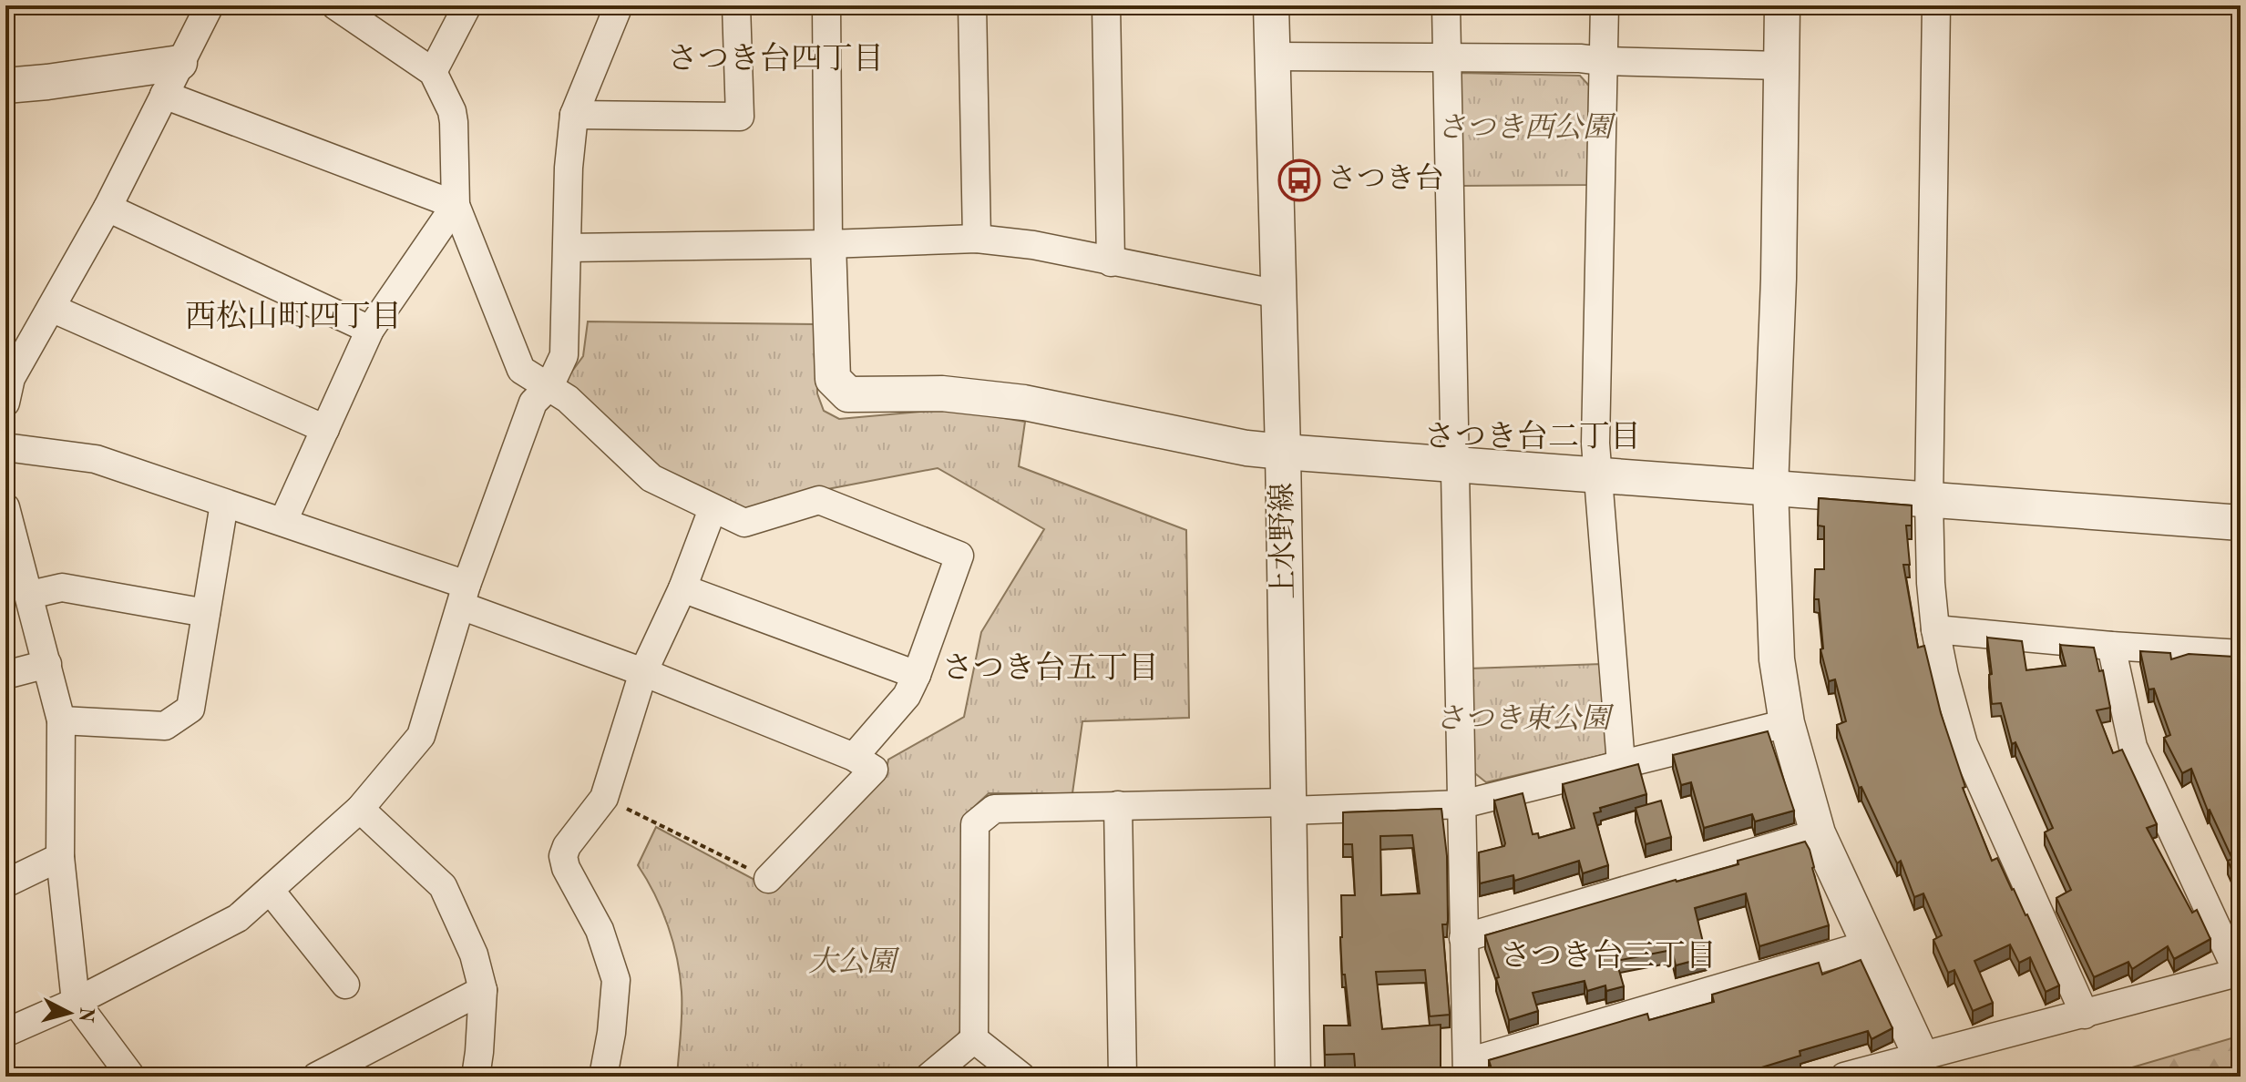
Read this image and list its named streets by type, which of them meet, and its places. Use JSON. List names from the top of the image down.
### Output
{
  "streets": {
    "street": ["上水野線"]
  },
  "districts": [
    "さつき台四丁目",
    "西松山町四丁目",
    "さつき台二丁目",
    "さつき台五丁目",
    "さつき台三丁目"
  ],
  "parks": ["さつき西公園", "さつき東公園", "大公園"],
  "places": {
    "bus stop": ["さつき台"]
  },
  "north": "right"
}
